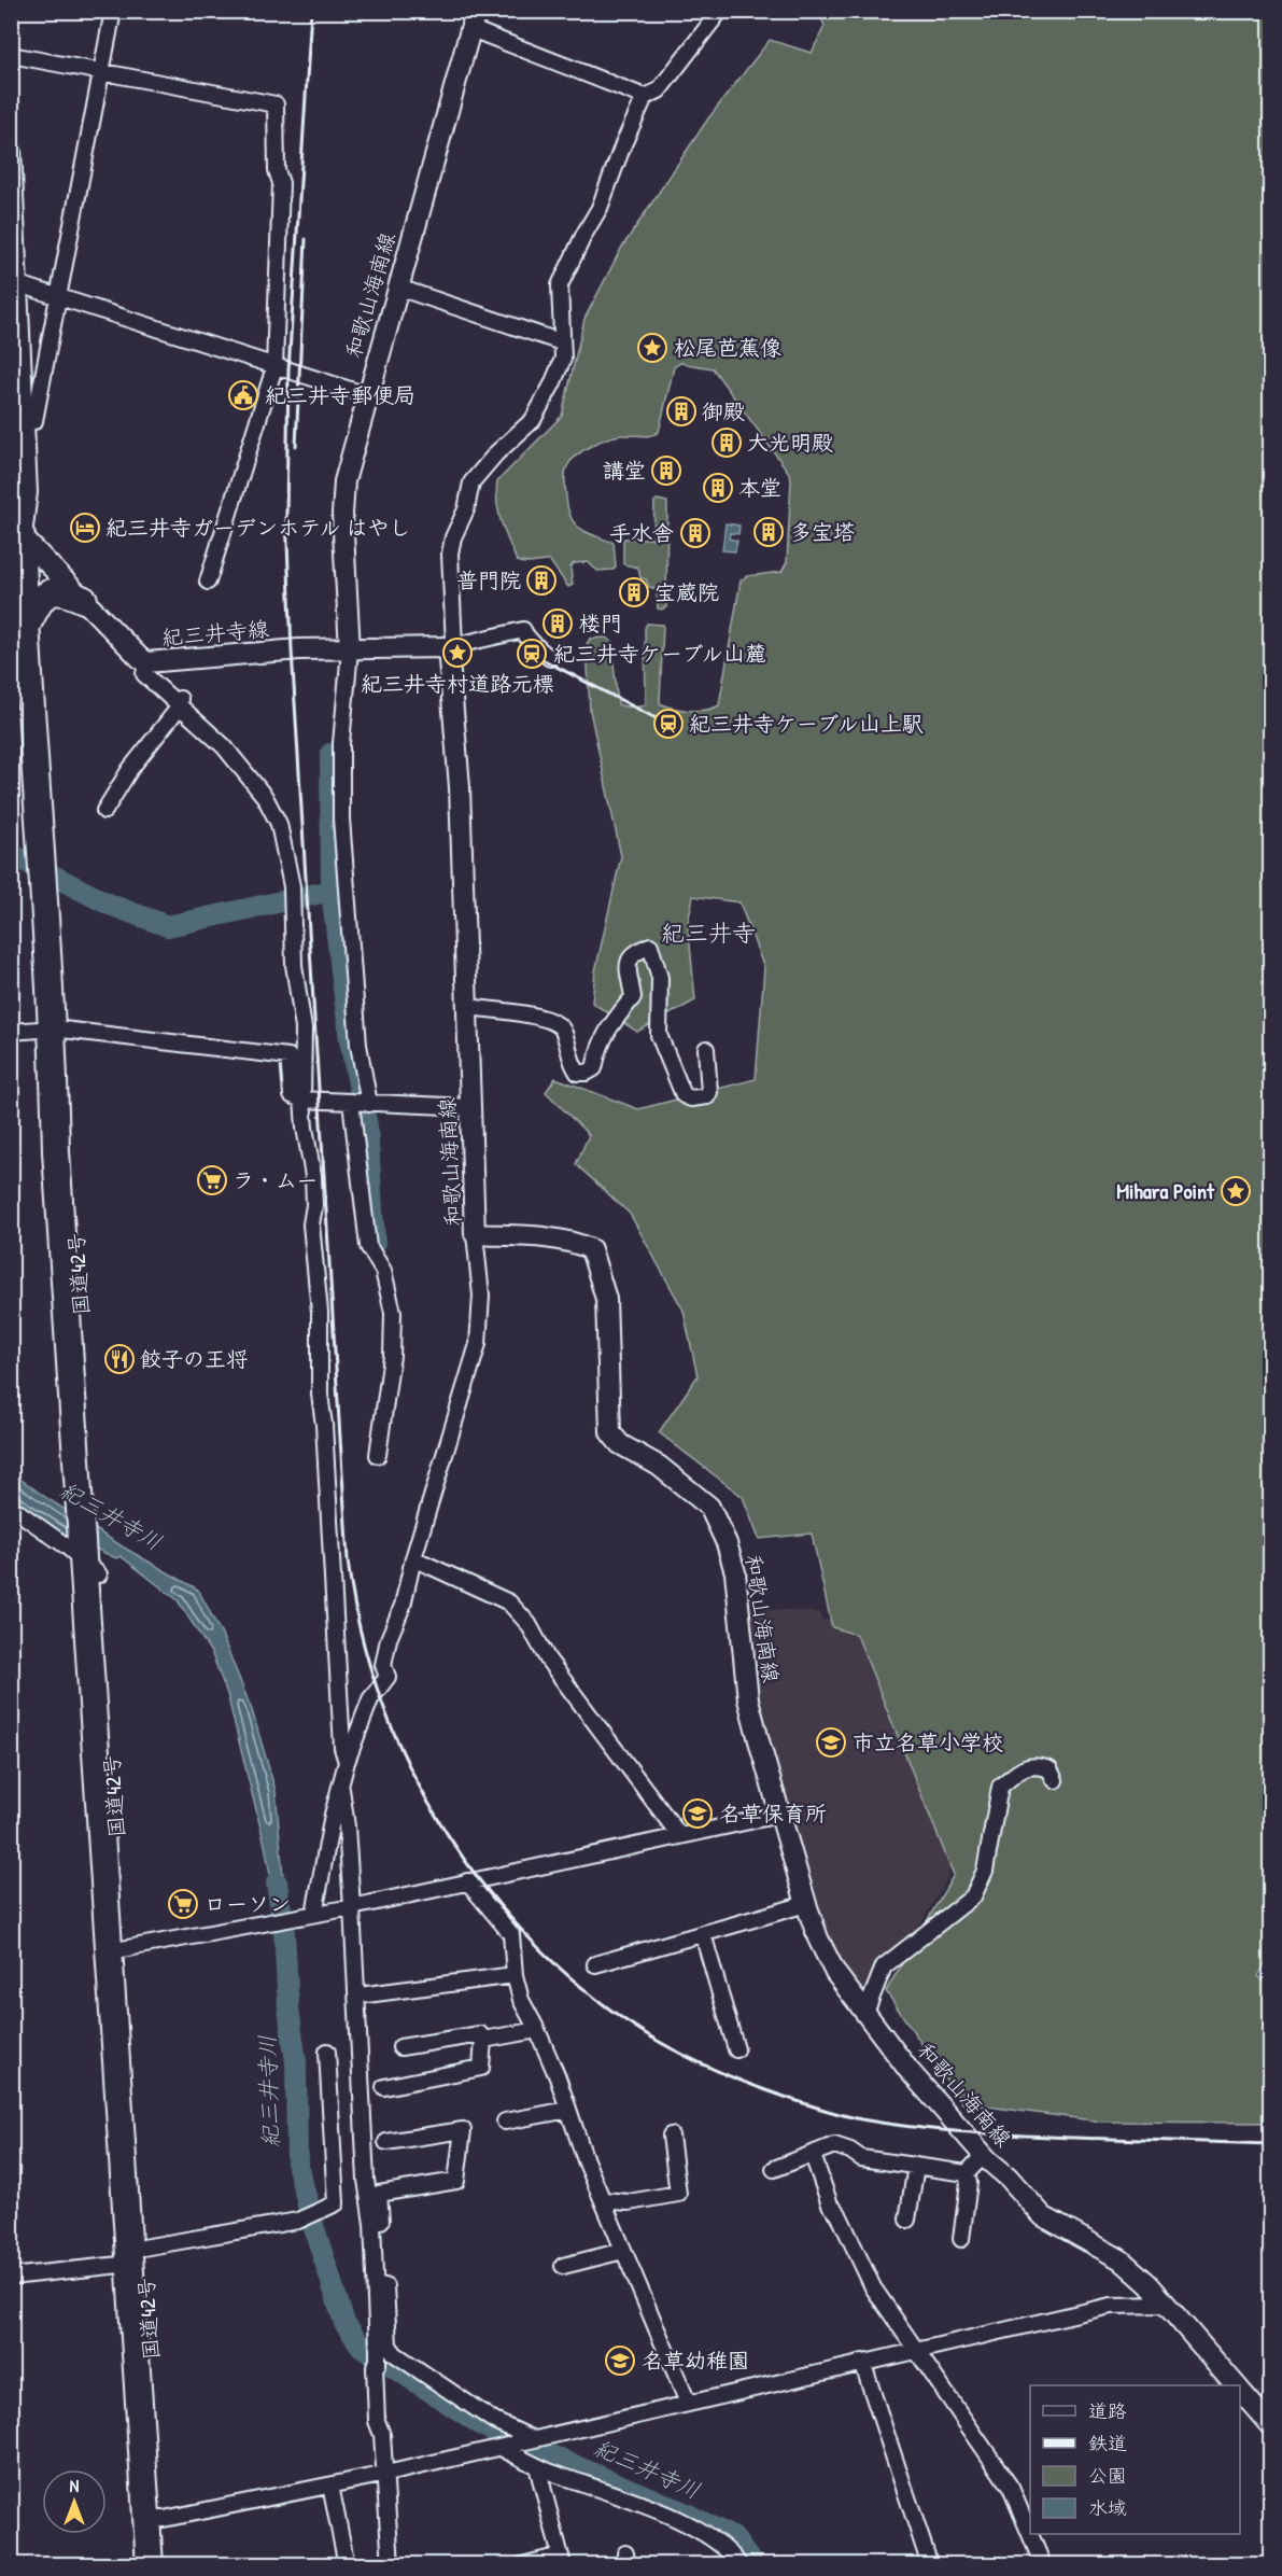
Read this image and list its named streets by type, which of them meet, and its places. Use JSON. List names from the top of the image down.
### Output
{
  "streets": {
    "highway": ["国道42号"],
    "main road": ["和歌山海南線", "紀三井寺線"]
  },
  "crossings": [
    ["和歌山海南線", "紀三井寺線"],
    ["紀三井寺線", "国道42号"]
  ],
  "districts": ["紀三井寺"],
  "water": ["紀三井寺川"],
  "places": {
    "place": ["松尾芭蕉像", "紀三井寺村道路元標", "Mihara Point"],
    "public building": ["紀三井寺郵便局"],
    "building": [
      "御殿",
      "大光明殿",
      "講堂",
      "本堂",
      "多宝塔",
      "手水舎",
      "普門院",
      "宝蔵院",
      "楼門"
    ],
    "hotel": ["紀三井寺ガーデンホテル はやし"],
    "station": ["紀三井寺ケーブル山麓", "紀三井寺ケーブル山上駅"],
    "supermarket": ["ラ・ムー", "ローソン"],
    "restaurant": ["餃子の王将"],
    "school or university": ["市立名草小学校", "名草保育所", "名草幼稚園"]
  },
  "legend": [
    "道路",
    "鉄道",
    "公園",
    "水域"
  ],
  "north": "top"
}
